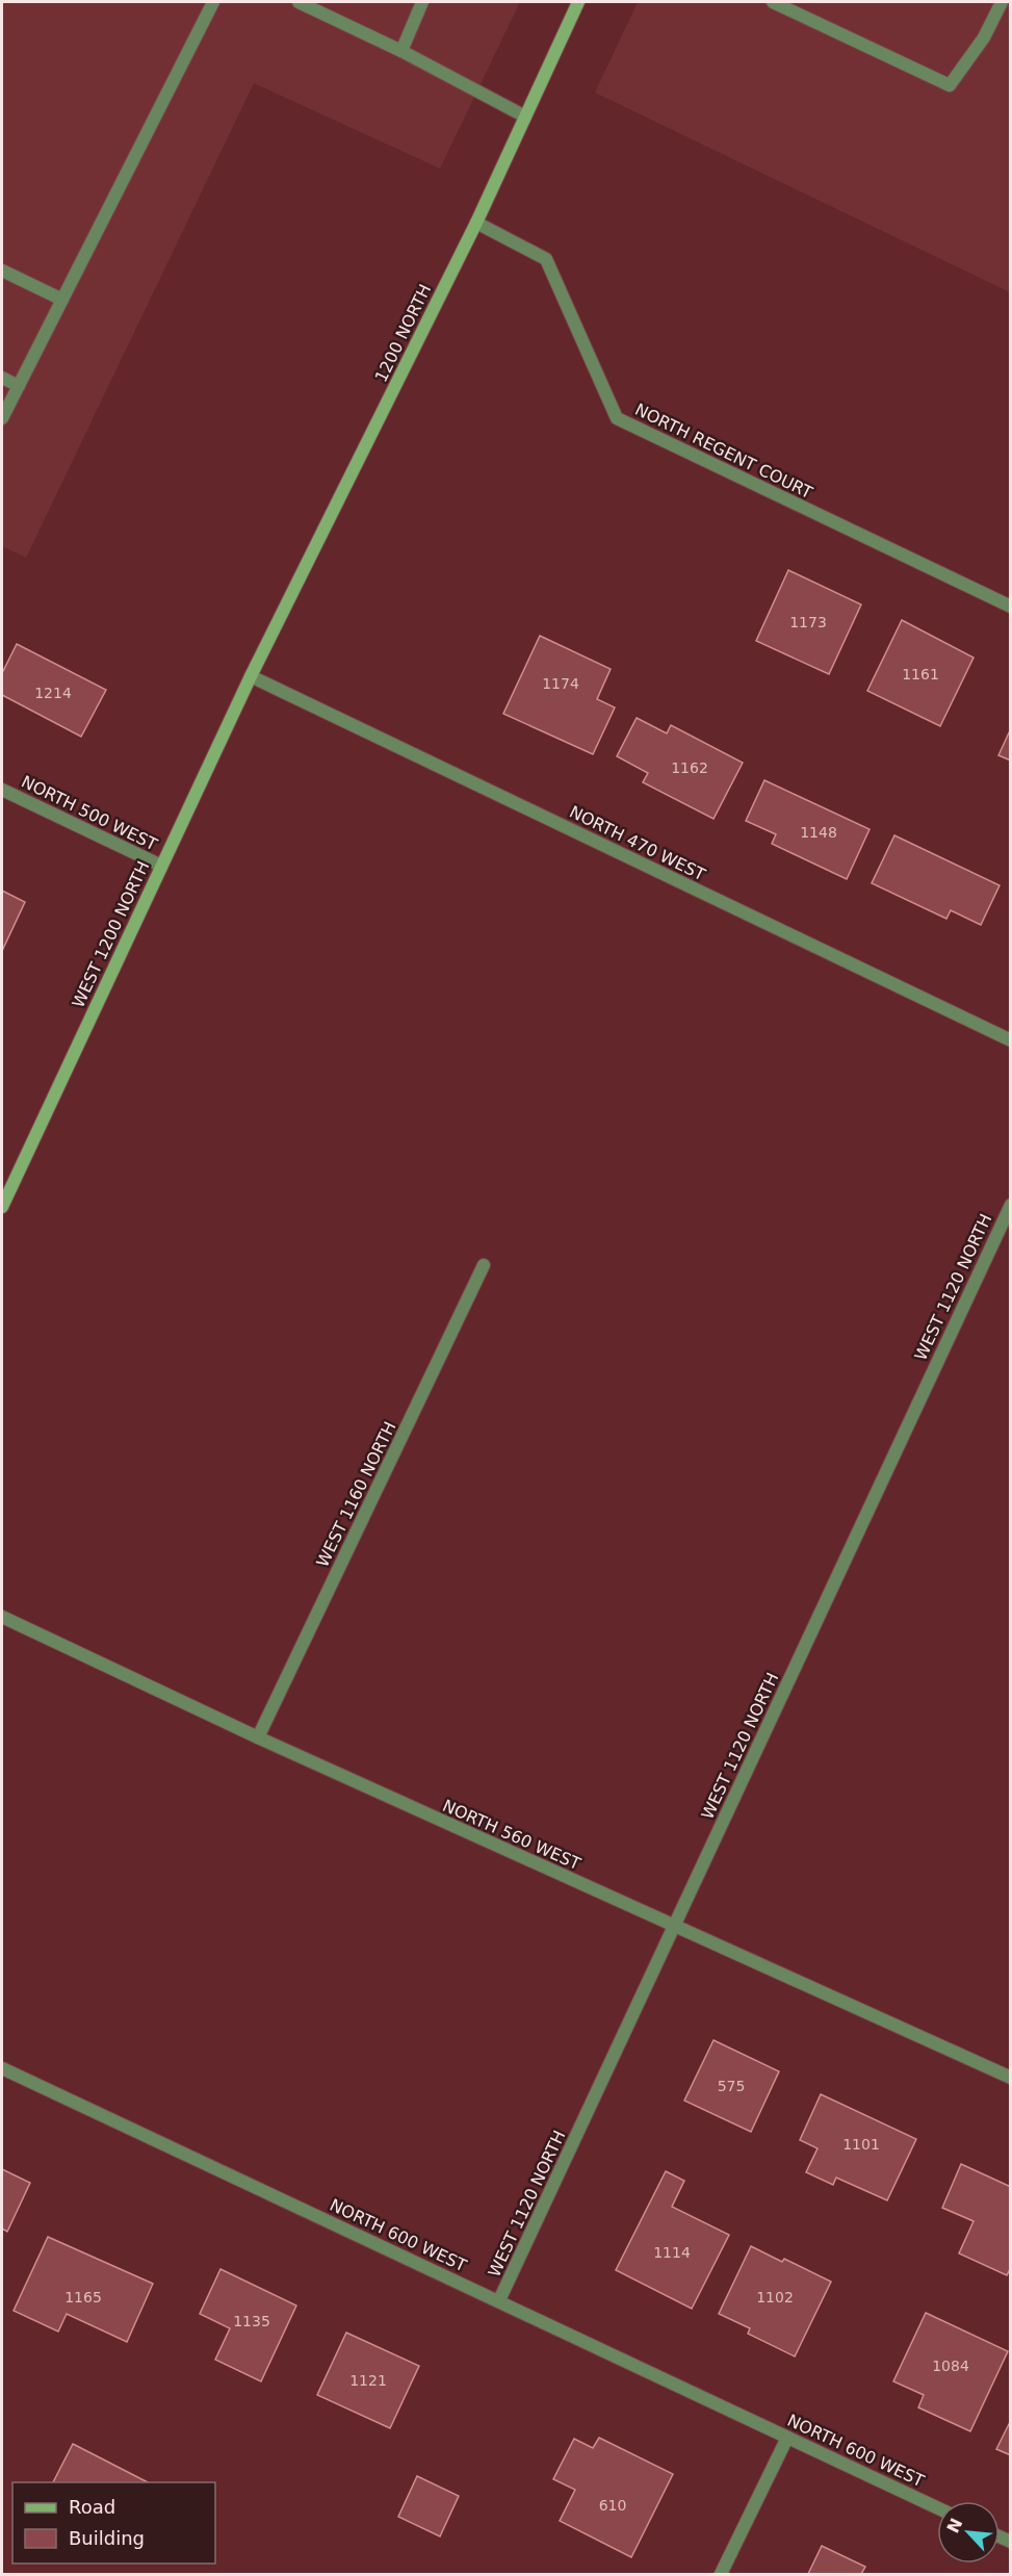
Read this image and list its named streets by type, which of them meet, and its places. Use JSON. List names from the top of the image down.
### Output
{
  "streets": {
    "street": [
      "1200 NORTH",
      "NORTH REGENT COURT",
      "NORTH 500 WEST",
      "NORTH 470 WEST",
      "WEST 1200 NORTH",
      "WEST 1120 NORTH",
      "WEST 1160 NORTH",
      "NORTH 560 WEST",
      "NORTH 600 WEST"
    ]
  },
  "crossings": [
    ["1200 NORTH", "NORTH REGENT COURT"],
    ["1200 NORTH", "NORTH 470 WEST"],
    ["1200 NORTH", "WEST 1200 NORTH"],
    ["NORTH 500 WEST", "WEST 1200 NORTH"],
    ["NORTH 470 WEST", "WEST 1200 NORTH"],
    ["WEST 1120 NORTH", "NORTH 560 WEST"],
    ["WEST 1120 NORTH", "NORTH 600 WEST"],
    ["WEST 1160 NORTH", "NORTH 560 WEST"]
  ],
  "house_numbers": [
    "1173",
    "1161",
    "1174",
    "1214",
    "1162",
    "1148",
    "575",
    "1101",
    "1114",
    "1165",
    "1102",
    "1135",
    "1084",
    "1121",
    "610"
  ],
  "legend": ["Road", "Building"],
  "north": "top left"
}
